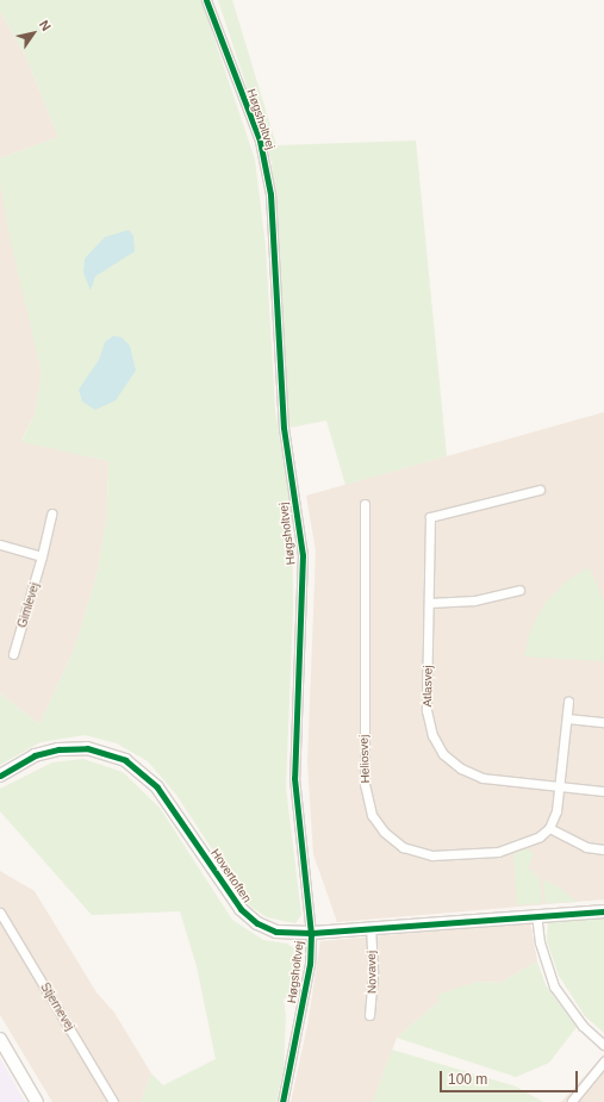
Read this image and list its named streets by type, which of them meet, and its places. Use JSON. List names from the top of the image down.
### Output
{
  "streets": {
    "street": [
      "Høgsholtvej",
      "Gimlevej",
      "Atlasvej",
      "Heliosvej",
      "Hovertoften",
      "Novavej",
      "Stjernevej"
    ]
  },
  "crossings": [
    ["Høgsholtvej", "Hovertoften"],
    ["Hovertoften", "Novavej"]
  ],
  "scale_bar": "100 m",
  "north": "top right"
}
